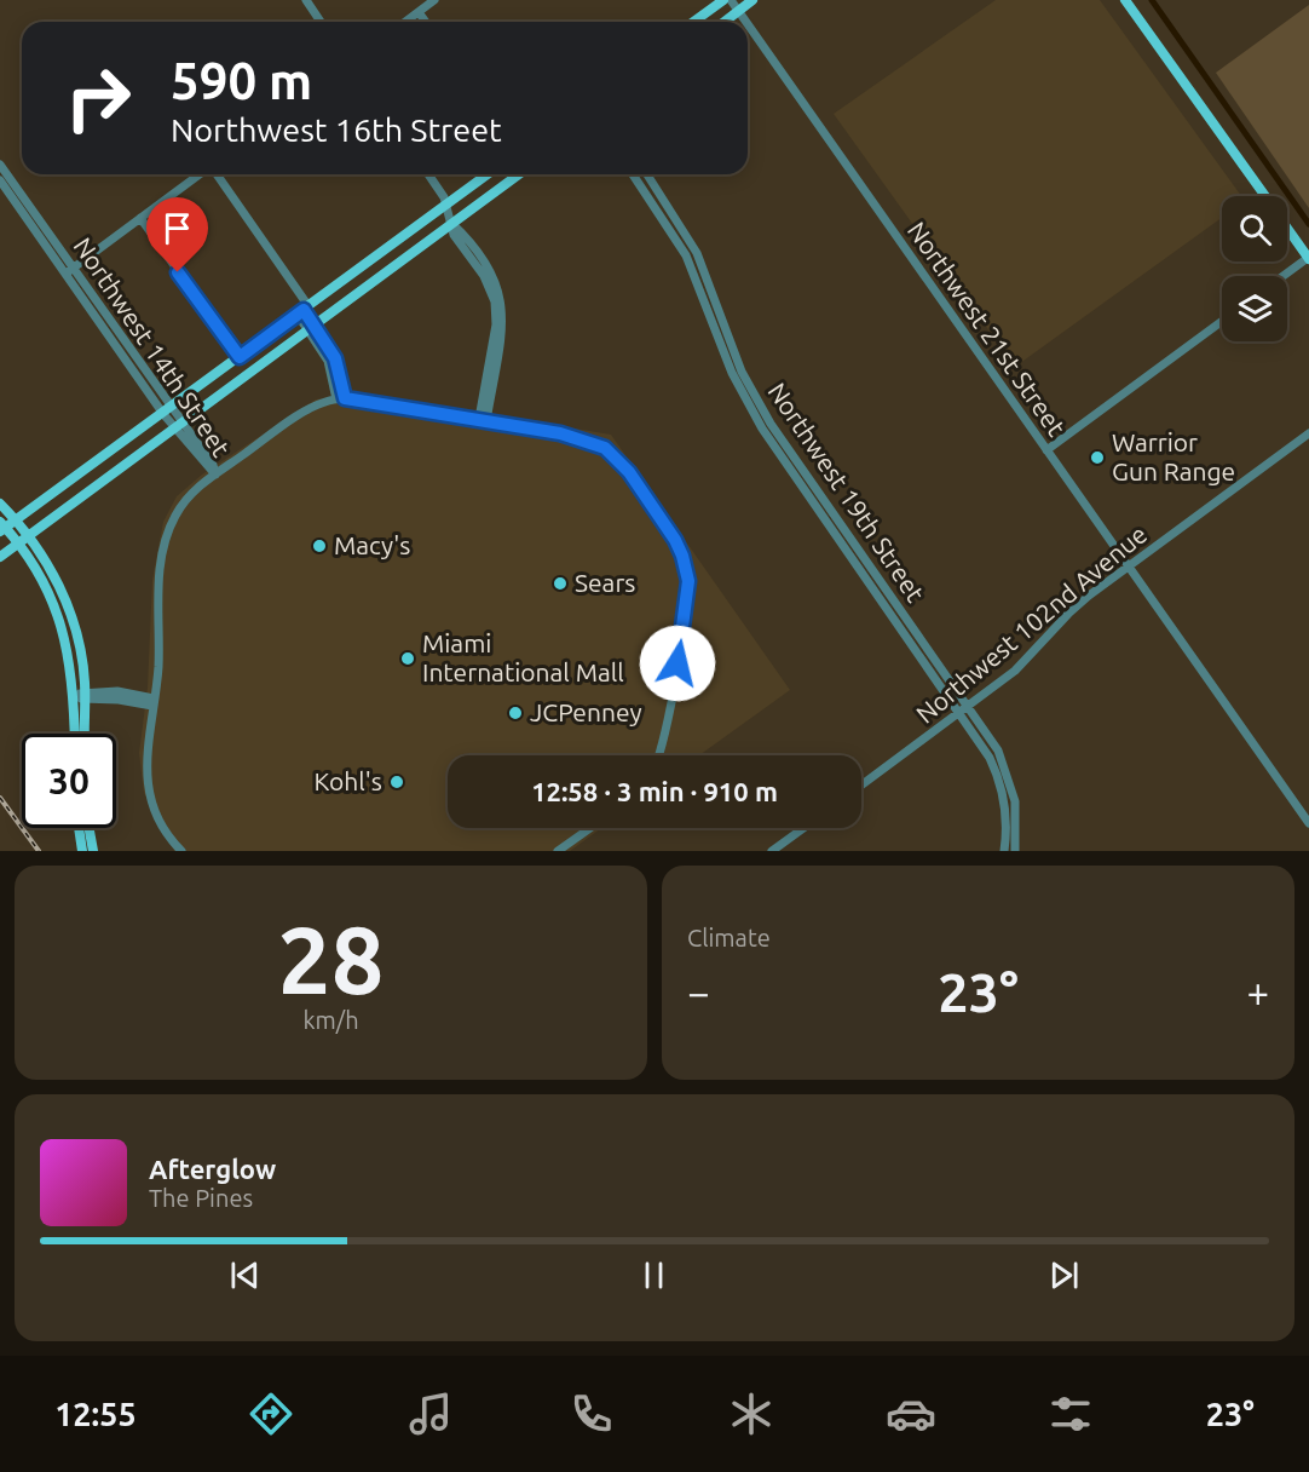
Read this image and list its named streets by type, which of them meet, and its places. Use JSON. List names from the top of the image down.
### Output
{
  "streets": {
    "street": [
      "Northwest 21st Street",
      "Northwest 14th Street",
      "Northwest 19th Street",
      "Northwest 102nd Avenue"
    ]
  },
  "crossings": [
    ["Northwest 21st Street", "Northwest 102nd Avenue"],
    ["Northwest 19th Street", "Northwest 102nd Avenue"]
  ],
  "places": [
    "Warrior Gun Range",
    "Macy's",
    "Sears",
    "Miami International Mall",
    "JCPenney",
    "Kohl's"
  ],
  "page": {
    "turn": ["590 m", "Northwest 16th Street"],
    "limit": "30",
    "trip": "12:58 · 3 min · 910 m",
    "tile": [
      ["28", "km/h"],
      "Climate"
    ],
    "heat": ["−", "23°", "+"],
    "song": ["Afterglow", "The Pines"],
    "tabs": ["12:55", "23°"]
  }
}
